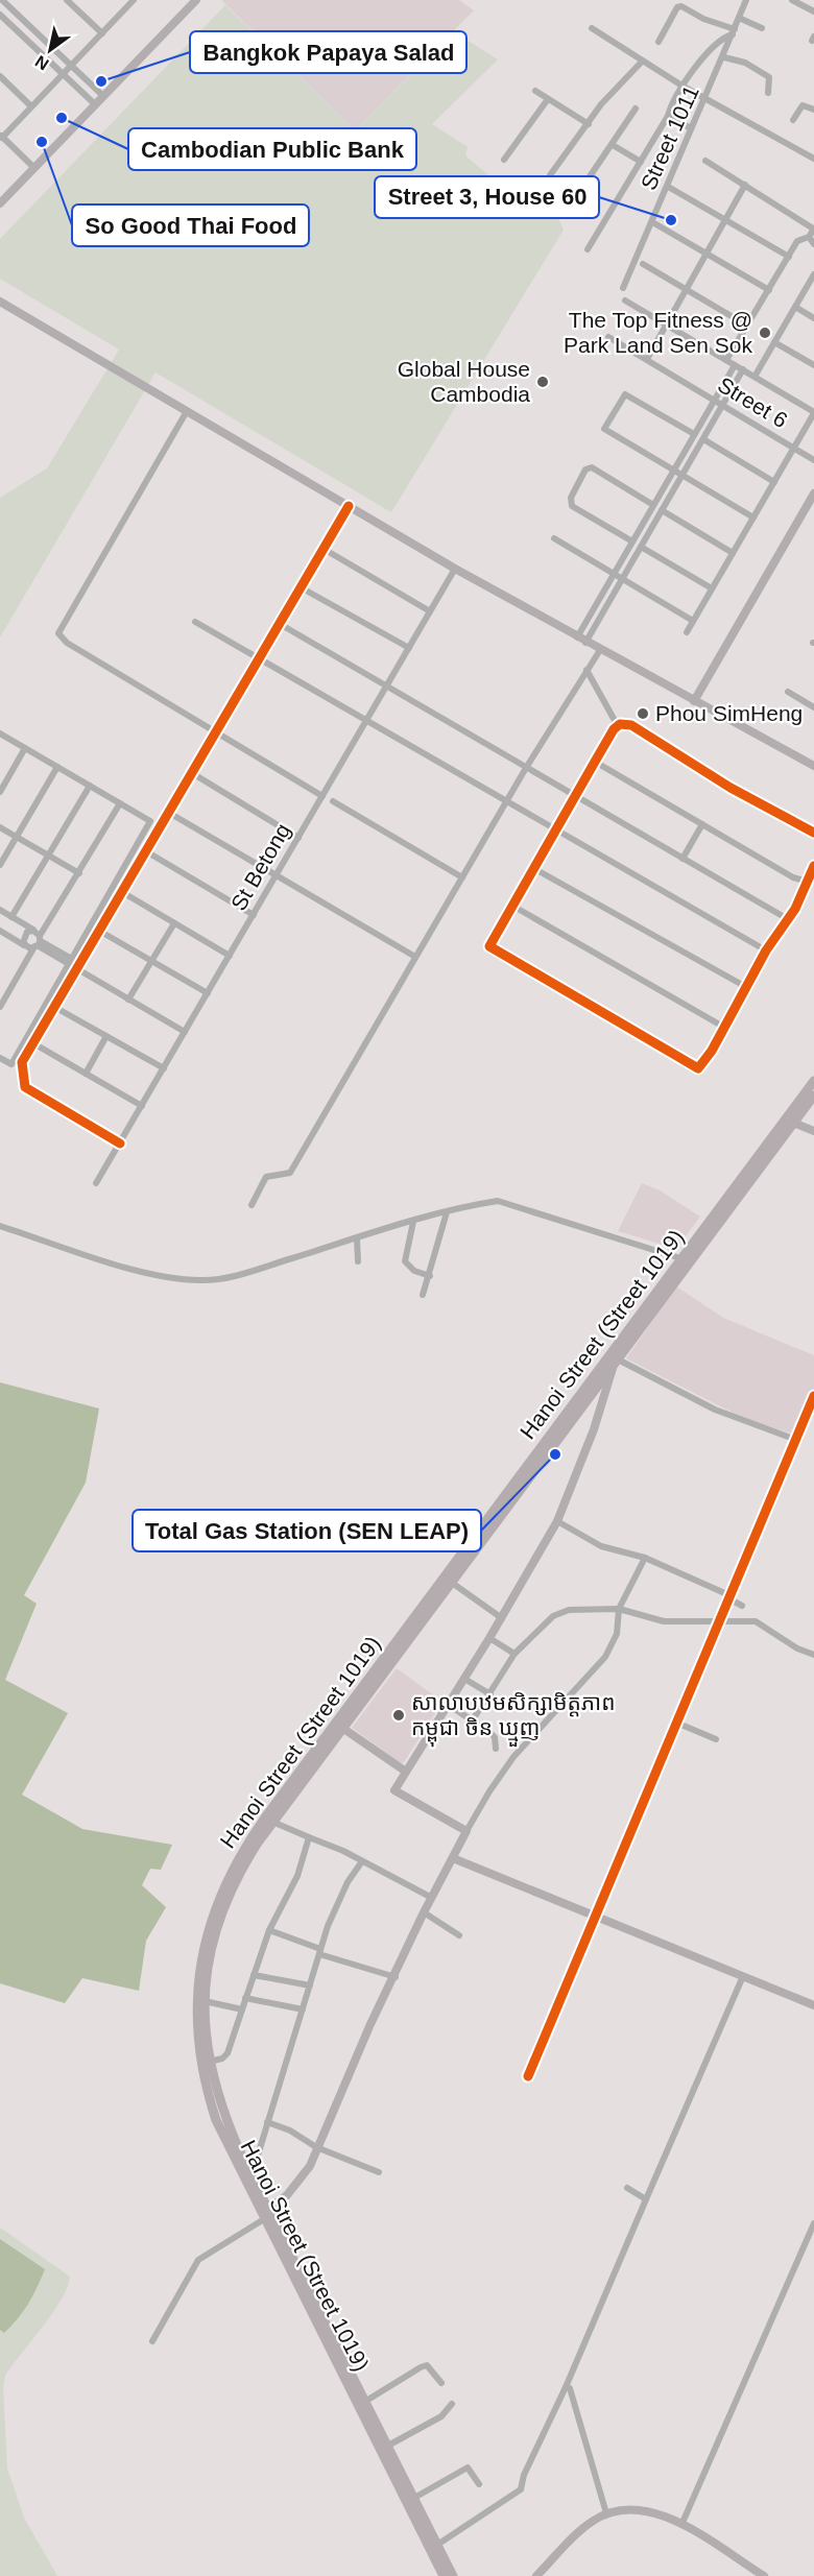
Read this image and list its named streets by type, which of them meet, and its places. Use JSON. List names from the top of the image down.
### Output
{
  "streets": {
    "main road": ["Hanoi Street (Street 1019)"],
    "street": ["Street 1011", "Street 6", "St Betong"]
  },
  "places": [
    "Bangkok Papaya Salad",
    "Cambodian Public Bank",
    "So Good Thai Food",
    "Street 3, House 60",
    "The Top Fitness @ Park Land Sen Sok",
    "Global House Cambodia",
    "Phou SimHeng",
    "Total Gas Station (SEN LEAP)",
    "សាលាបឋមសិក្សាមិត្តភាព កម្ពុជា ចិន ឃ្មួញ"
  ],
  "north": "bottom left"
}
